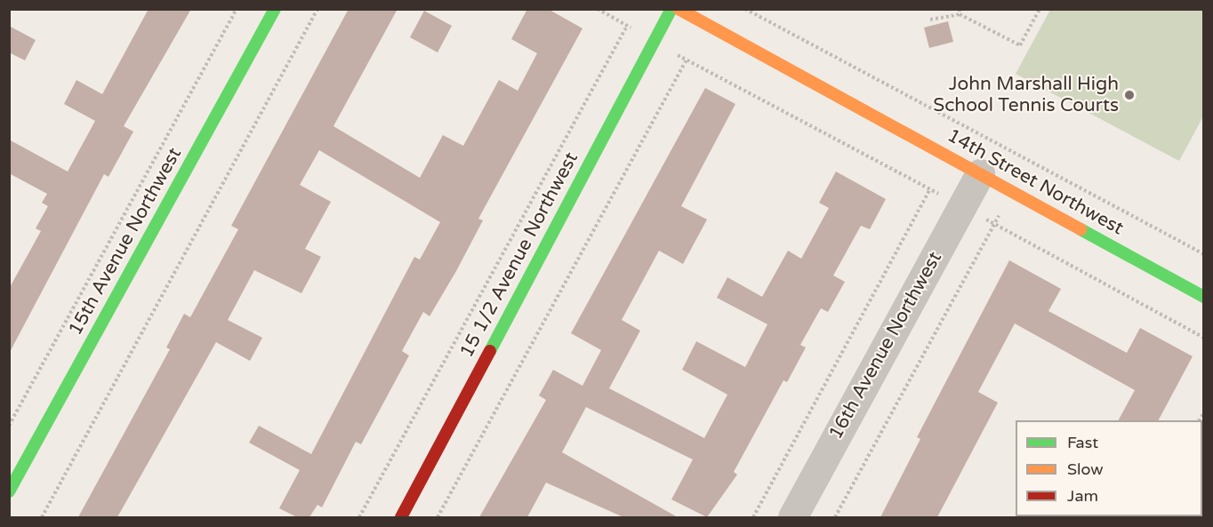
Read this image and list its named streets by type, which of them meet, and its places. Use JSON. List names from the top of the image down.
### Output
{
  "streets": {
    "street": [
      "14th Street Northwest",
      "15th Avenue Northwest",
      "15 1/2 Avenue Northwest",
      "16th Avenue Northwest"
    ]
  },
  "crossings": [
    ["14th Street Northwest", "16th Avenue Northwest"]
  ],
  "places": ["John Marshall High School Tennis Courts"],
  "legend": ["Fast", "Slow", "Jam"]
}
